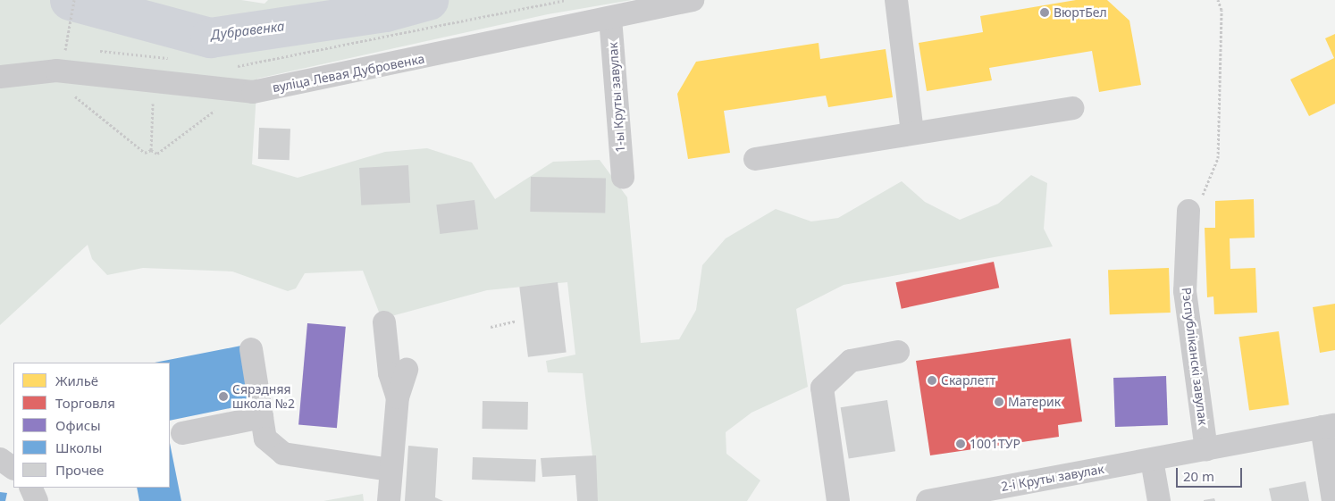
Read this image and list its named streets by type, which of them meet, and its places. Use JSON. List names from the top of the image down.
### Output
{
  "streets": {
    "street": [
      "вуліца Левая Дубровенка",
      "1-ы Круты завулак",
      "Рэспубліканскі завулак",
      "2-і Круты завулак"
    ]
  },
  "crossings": [
    ["вуліца Левая Дубровенка", "1-ы Круты завулак"],
    ["Рэспубліканскі завулак", "2-і Круты завулак"]
  ],
  "water": ["Дубравенка"],
  "places": [
    "ВюртБел",
    "Скарлетт",
    "Сярэдняя школа №2",
    "Материк",
    "1001ТУР"
  ],
  "legend": [
    "Жильё",
    "Торговля",
    "Офисы",
    "Школы",
    "Прочее"
  ],
  "scale_bar": "20 m"
}
